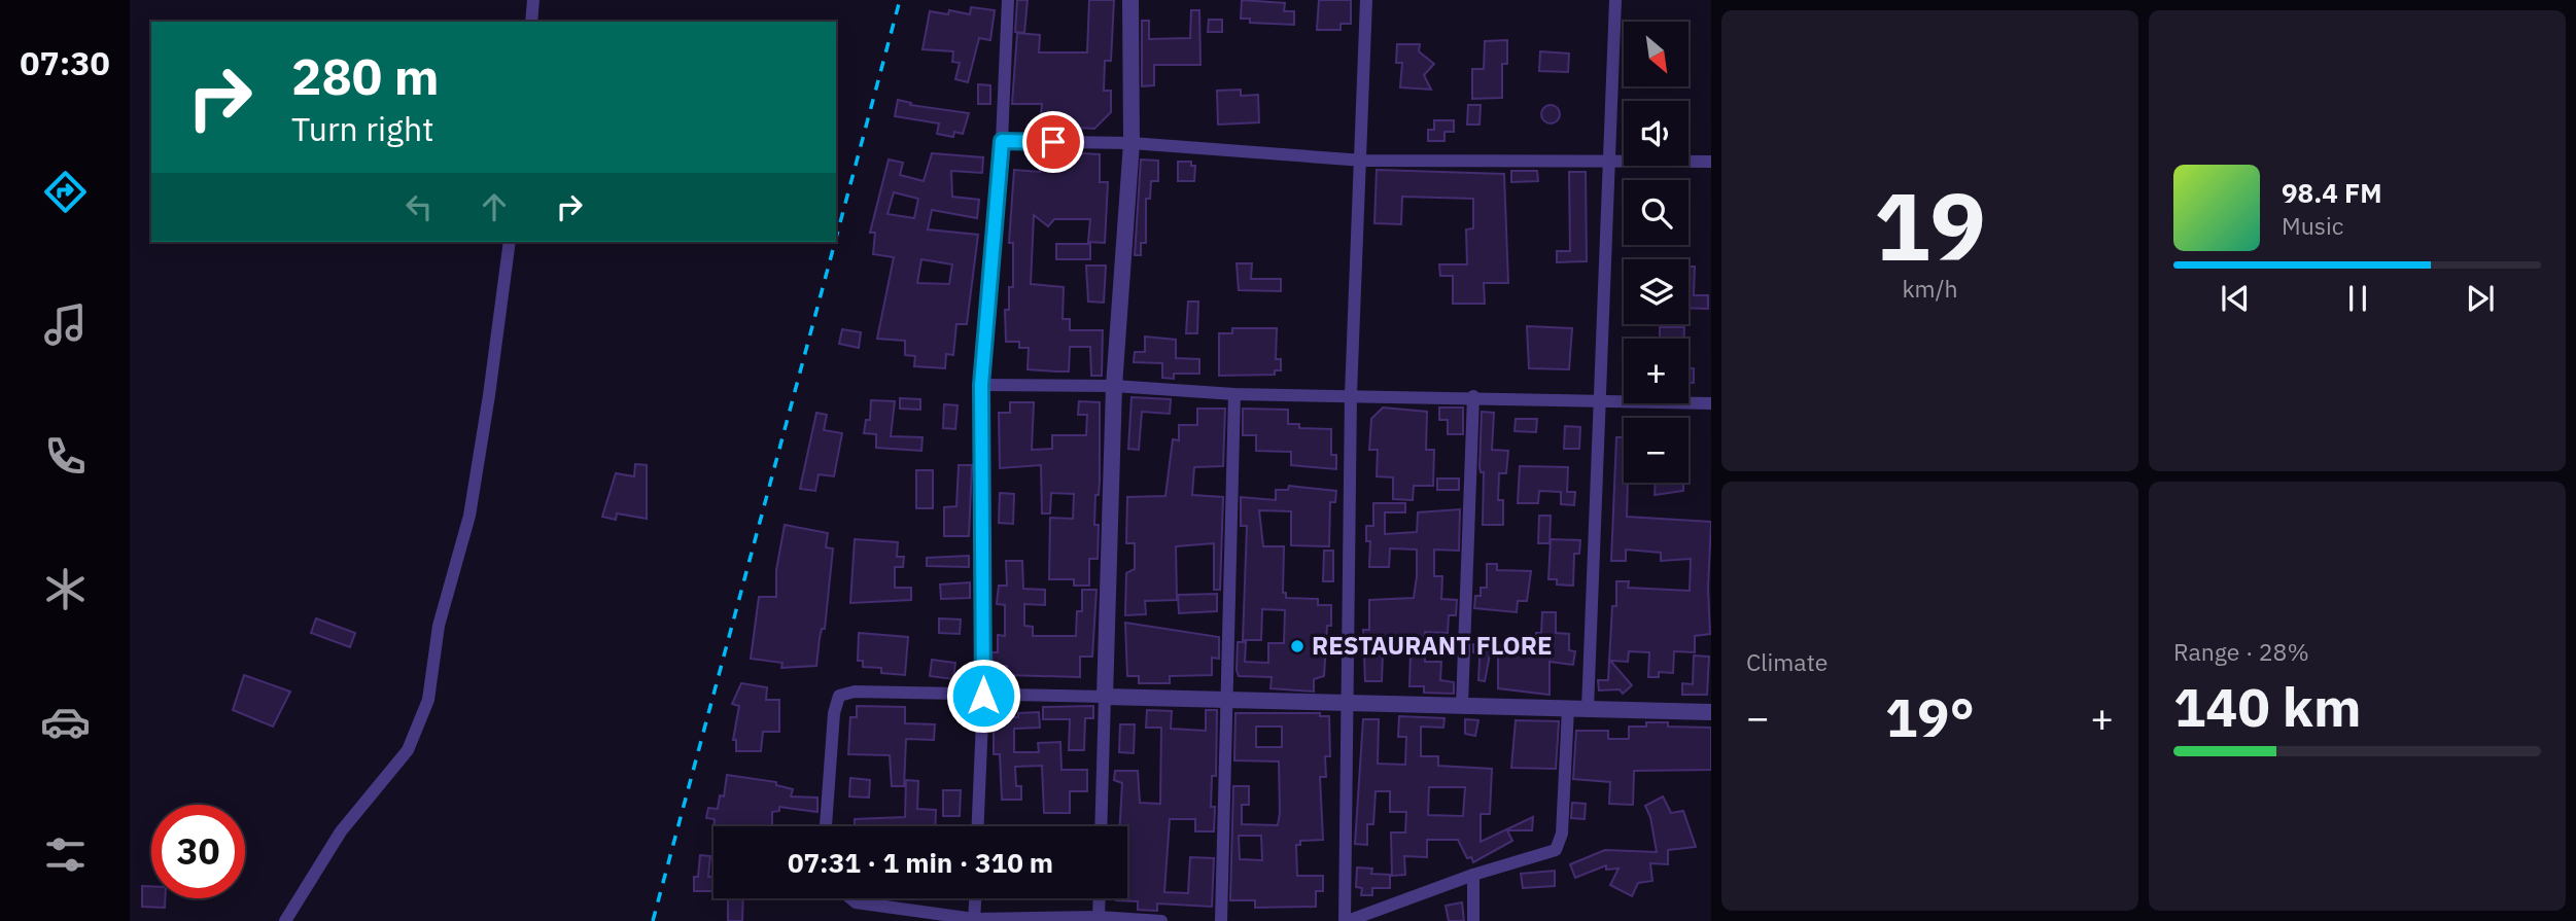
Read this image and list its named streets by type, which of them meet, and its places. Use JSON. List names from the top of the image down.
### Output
{
  "places": ["RESTAURANT FLORE"],
  "north": "bottom right",
  "page": {
    "tabs": "07:30",
    "tile": [
      ["19", "km/h"],
      "Climate",
      ["Range · 28%", "140 km"]
    ],
    "map_buttons": ["+", "−"],
    "turn": ["280 m", "Turn right"],
    "song": ["98.4 FM", "Music"],
    "heat": ["−", "19°", "+"],
    "limit": "30",
    "trip": "07:31 · 1 min · 310 m"
  }
}
